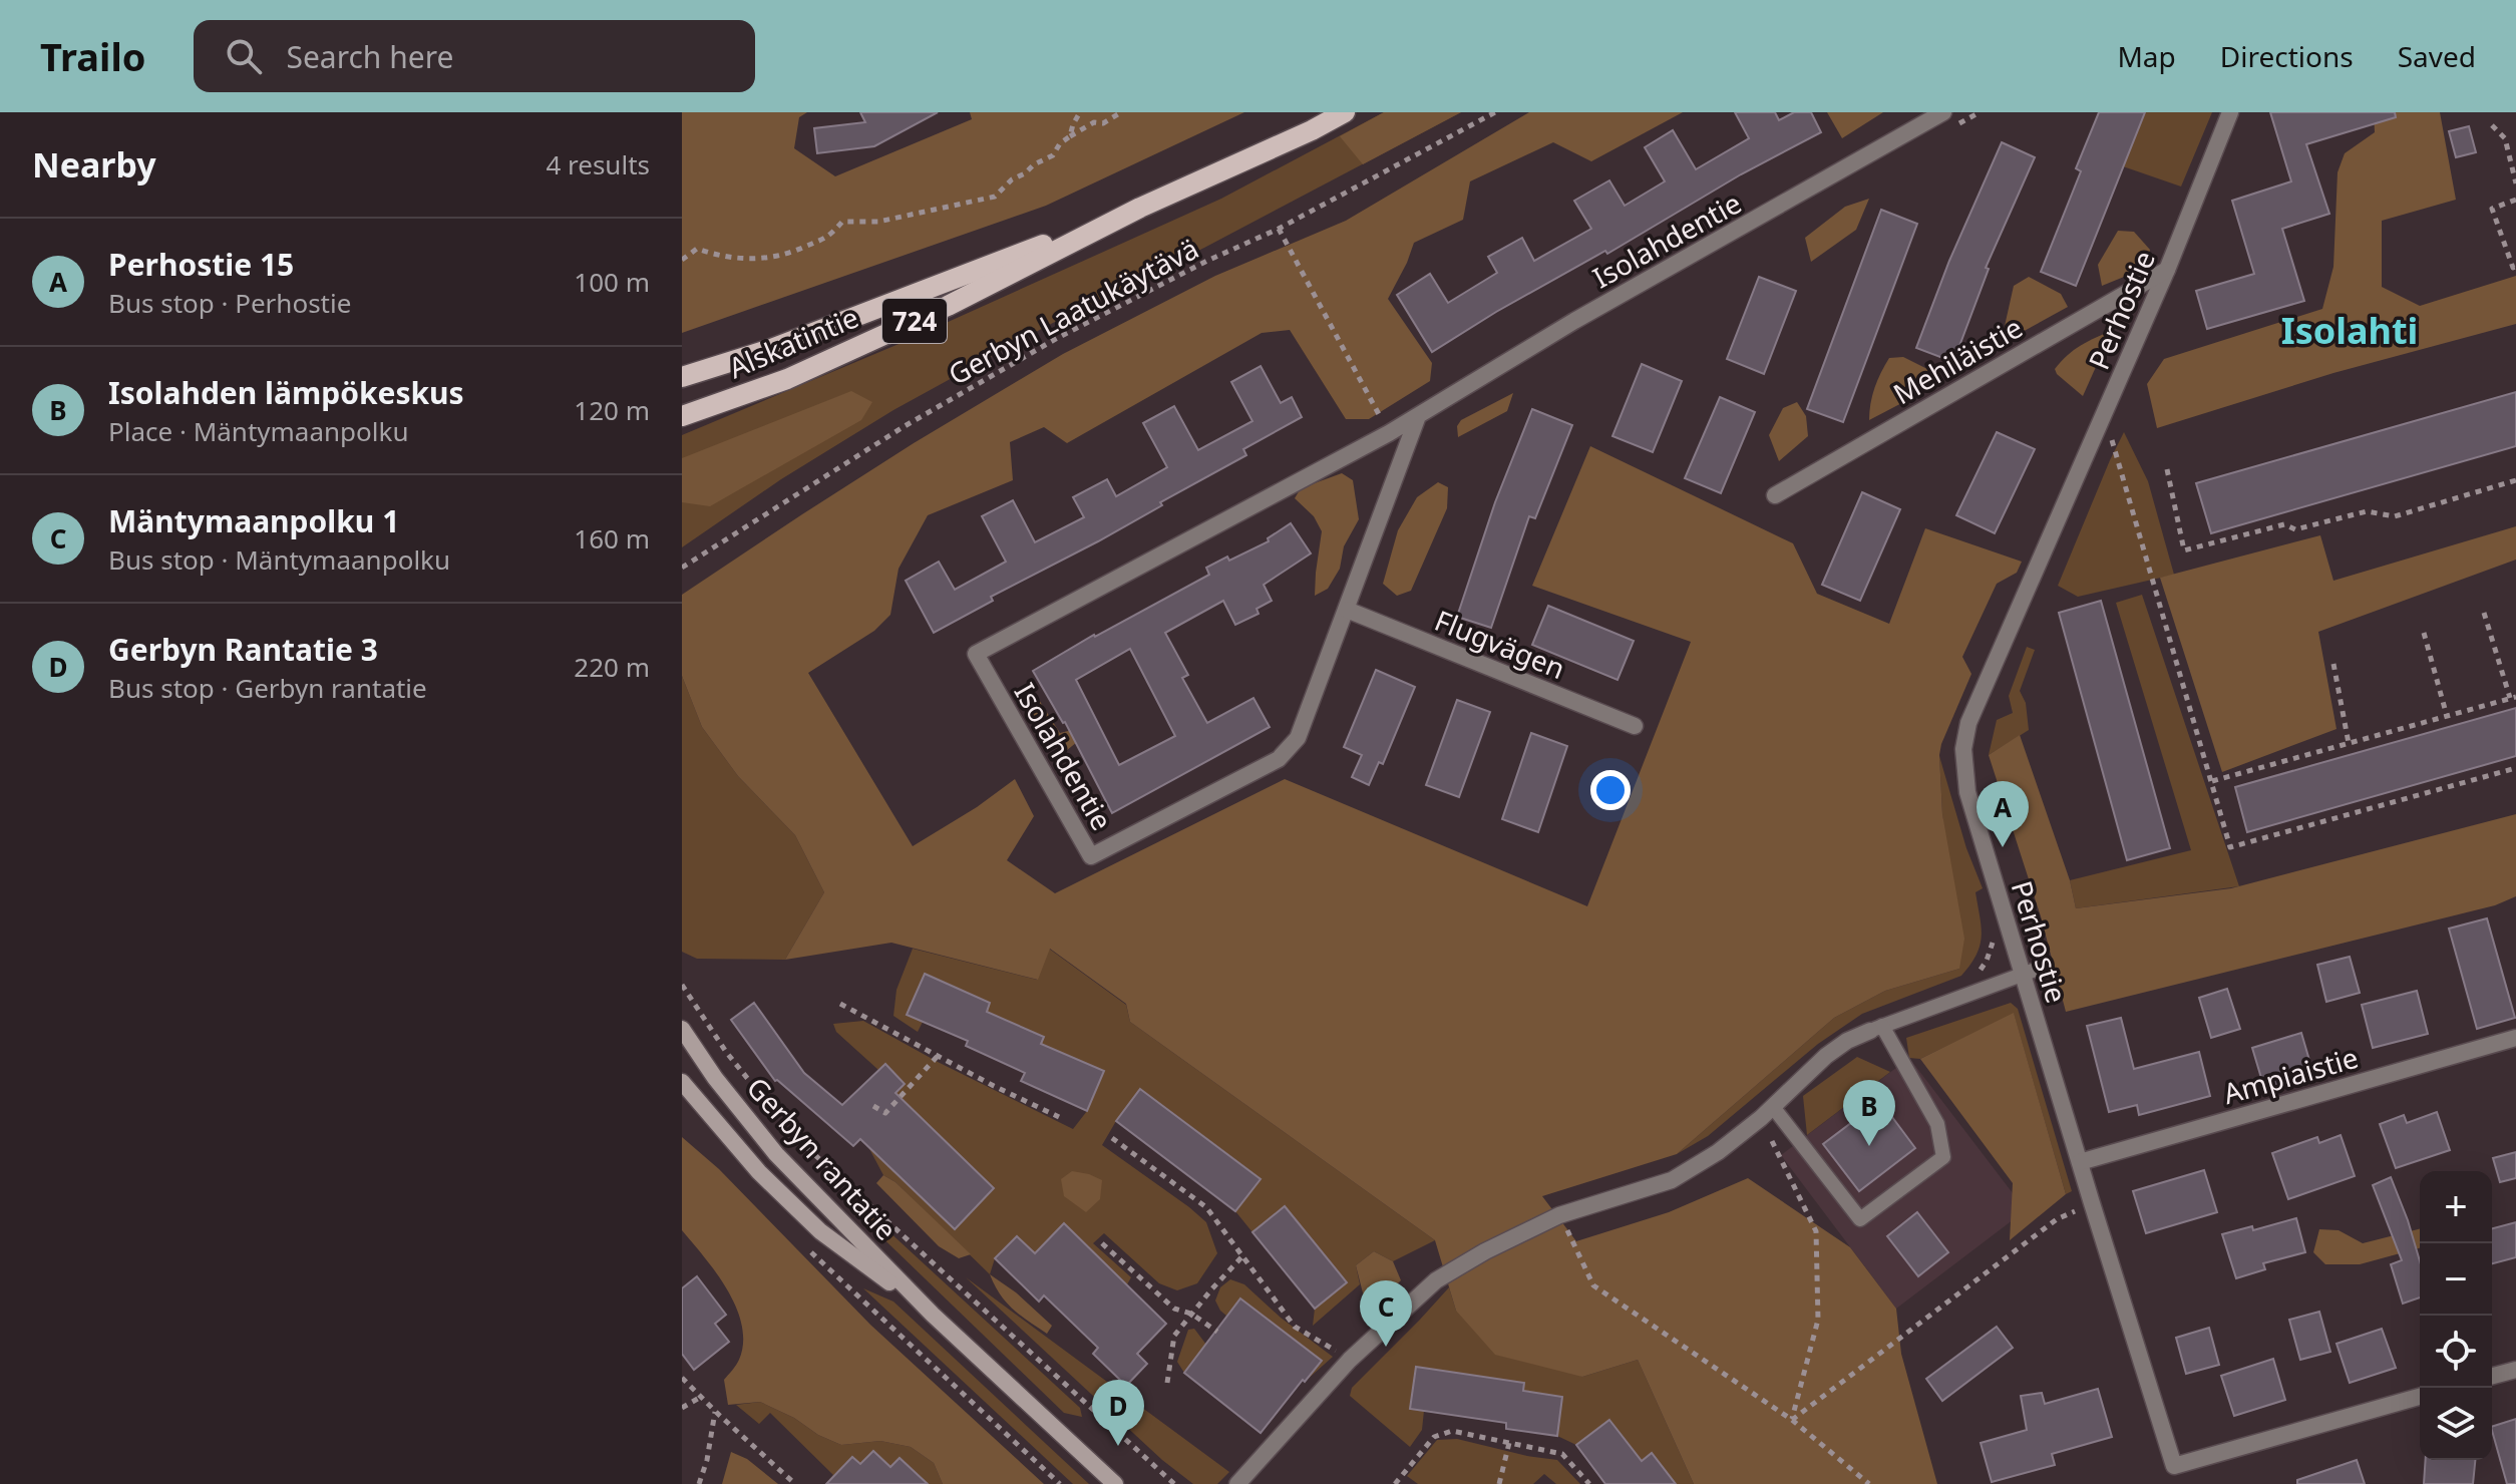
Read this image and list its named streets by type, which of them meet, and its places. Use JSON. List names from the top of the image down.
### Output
{
  "streets": {
    "main road": ["724", "Alskatintie", "Gerbyn rantatie"],
    "street": [
      "Isolahdentie",
      "Perhostie",
      "Mehiläistie",
      "Flugvägen",
      "Ampiaistie"
    ],
    "path": ["Gerbyn Laatukäytävä"]
  },
  "crossings": [
    ["Isolahdentie", "Flugvägen"],
    ["Perhostie", "Mehiläistie"],
    ["Perhostie", "Ampiaistie"]
  ],
  "districts": ["Isolahti"],
  "page": {
    "header": "Trailo",
    "search": "Search here",
    "nav": ["Map", "Directions", "Saved"],
    "heading": ["Nearby", "4 results"],
    "list": [
      {
        "mark": "A",
        "name": "Perhostie 15",
        "note": "Bus stop · Perhostie",
        "value": "100 m"
      },
      {
        "mark": "B",
        "name": "Isolahden lämpökeskus",
        "note": "Place · Mäntymaanpolku",
        "value": "120 m"
      },
      {
        "mark": "C",
        "name": "Mäntymaanpolku 1",
        "note": "Bus stop · Mäntymaanpolku",
        "value": "160 m"
      },
      {
        "mark": "D",
        "name": "Gerbyn Rantatie 3",
        "note": "Bus stop · Gerbyn rantatie",
        "value": "220 m"
      }
    ],
    "pins": [
      "A",
      "B",
      "C",
      "D"
    ],
    "map_buttons": ["+", "−"]
  }
}
